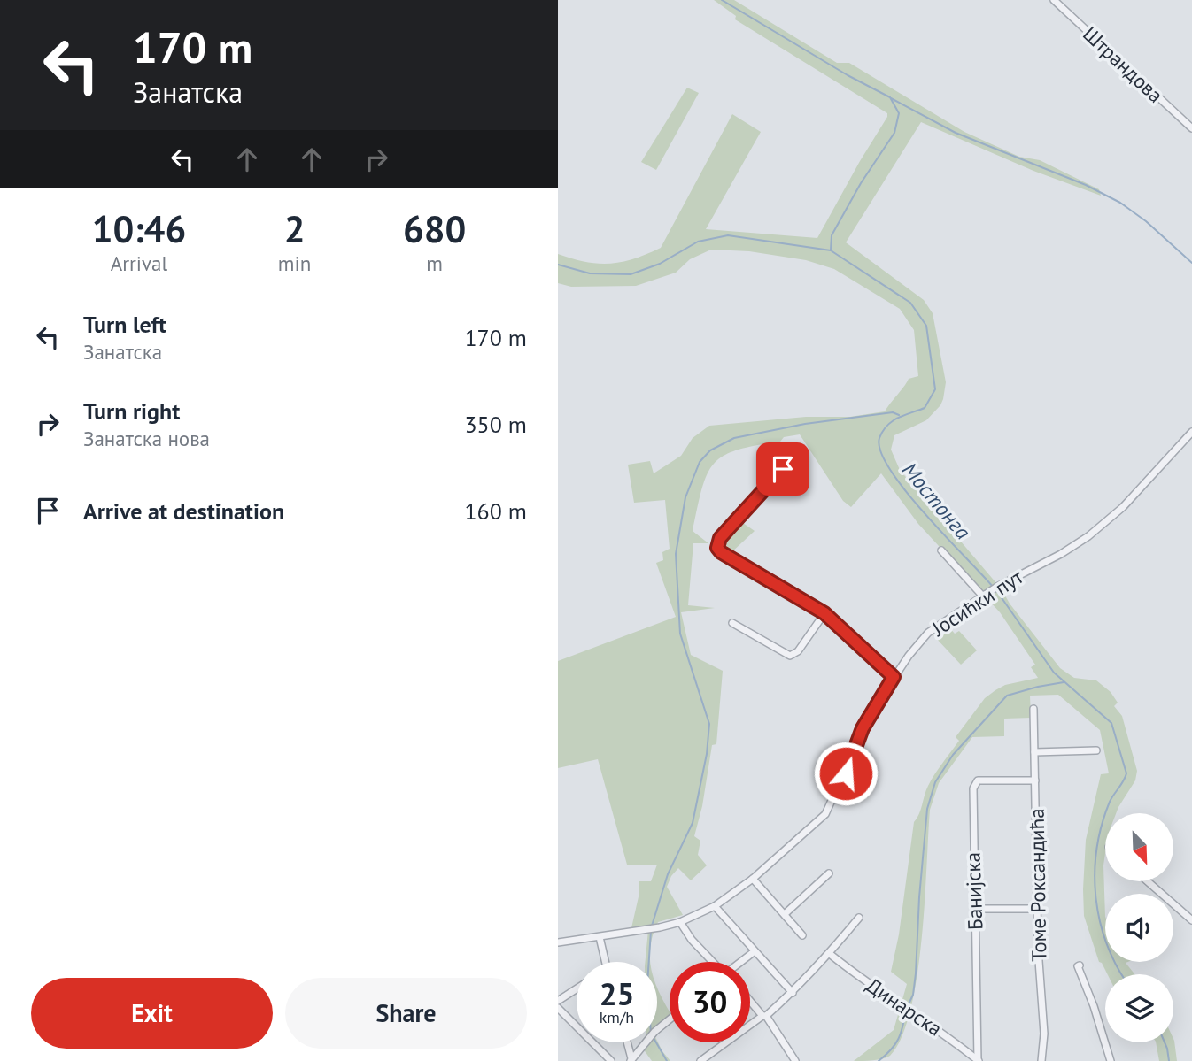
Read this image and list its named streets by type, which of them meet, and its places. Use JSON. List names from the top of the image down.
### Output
{
  "streets": {
    "street": [
      "Штрандова",
      "Јосићки пут",
      "Томе Роксандића",
      "Банијска",
      "Динарска"
    ]
  },
  "crossings": [
    ["Томе Роксандића", "Банијска"],
    ["Банијска", "Динарска"]
  ],
  "water": ["Мостонга"],
  "north": "bottom right",
  "page": {
    "turn": ["170 m", "Занатска"],
    "eta": [
      "10:46",
      "Arrival",
      "2",
      "min",
      "680",
      "m"
    ],
    "list": [
      {
        "name": "Turn left",
        "note": "Занатска",
        "value": "170 m"
      },
      {
        "name": "Turn right",
        "note": "Занатска нова",
        "value": "350 m"
      },
      {
        "name": "Arrive at destination",
        "value": "160 m"
      }
    ],
    "speed": "25 km/h",
    "limit": "30",
    "buttons": ["Exit", "Share"]
  }
}
